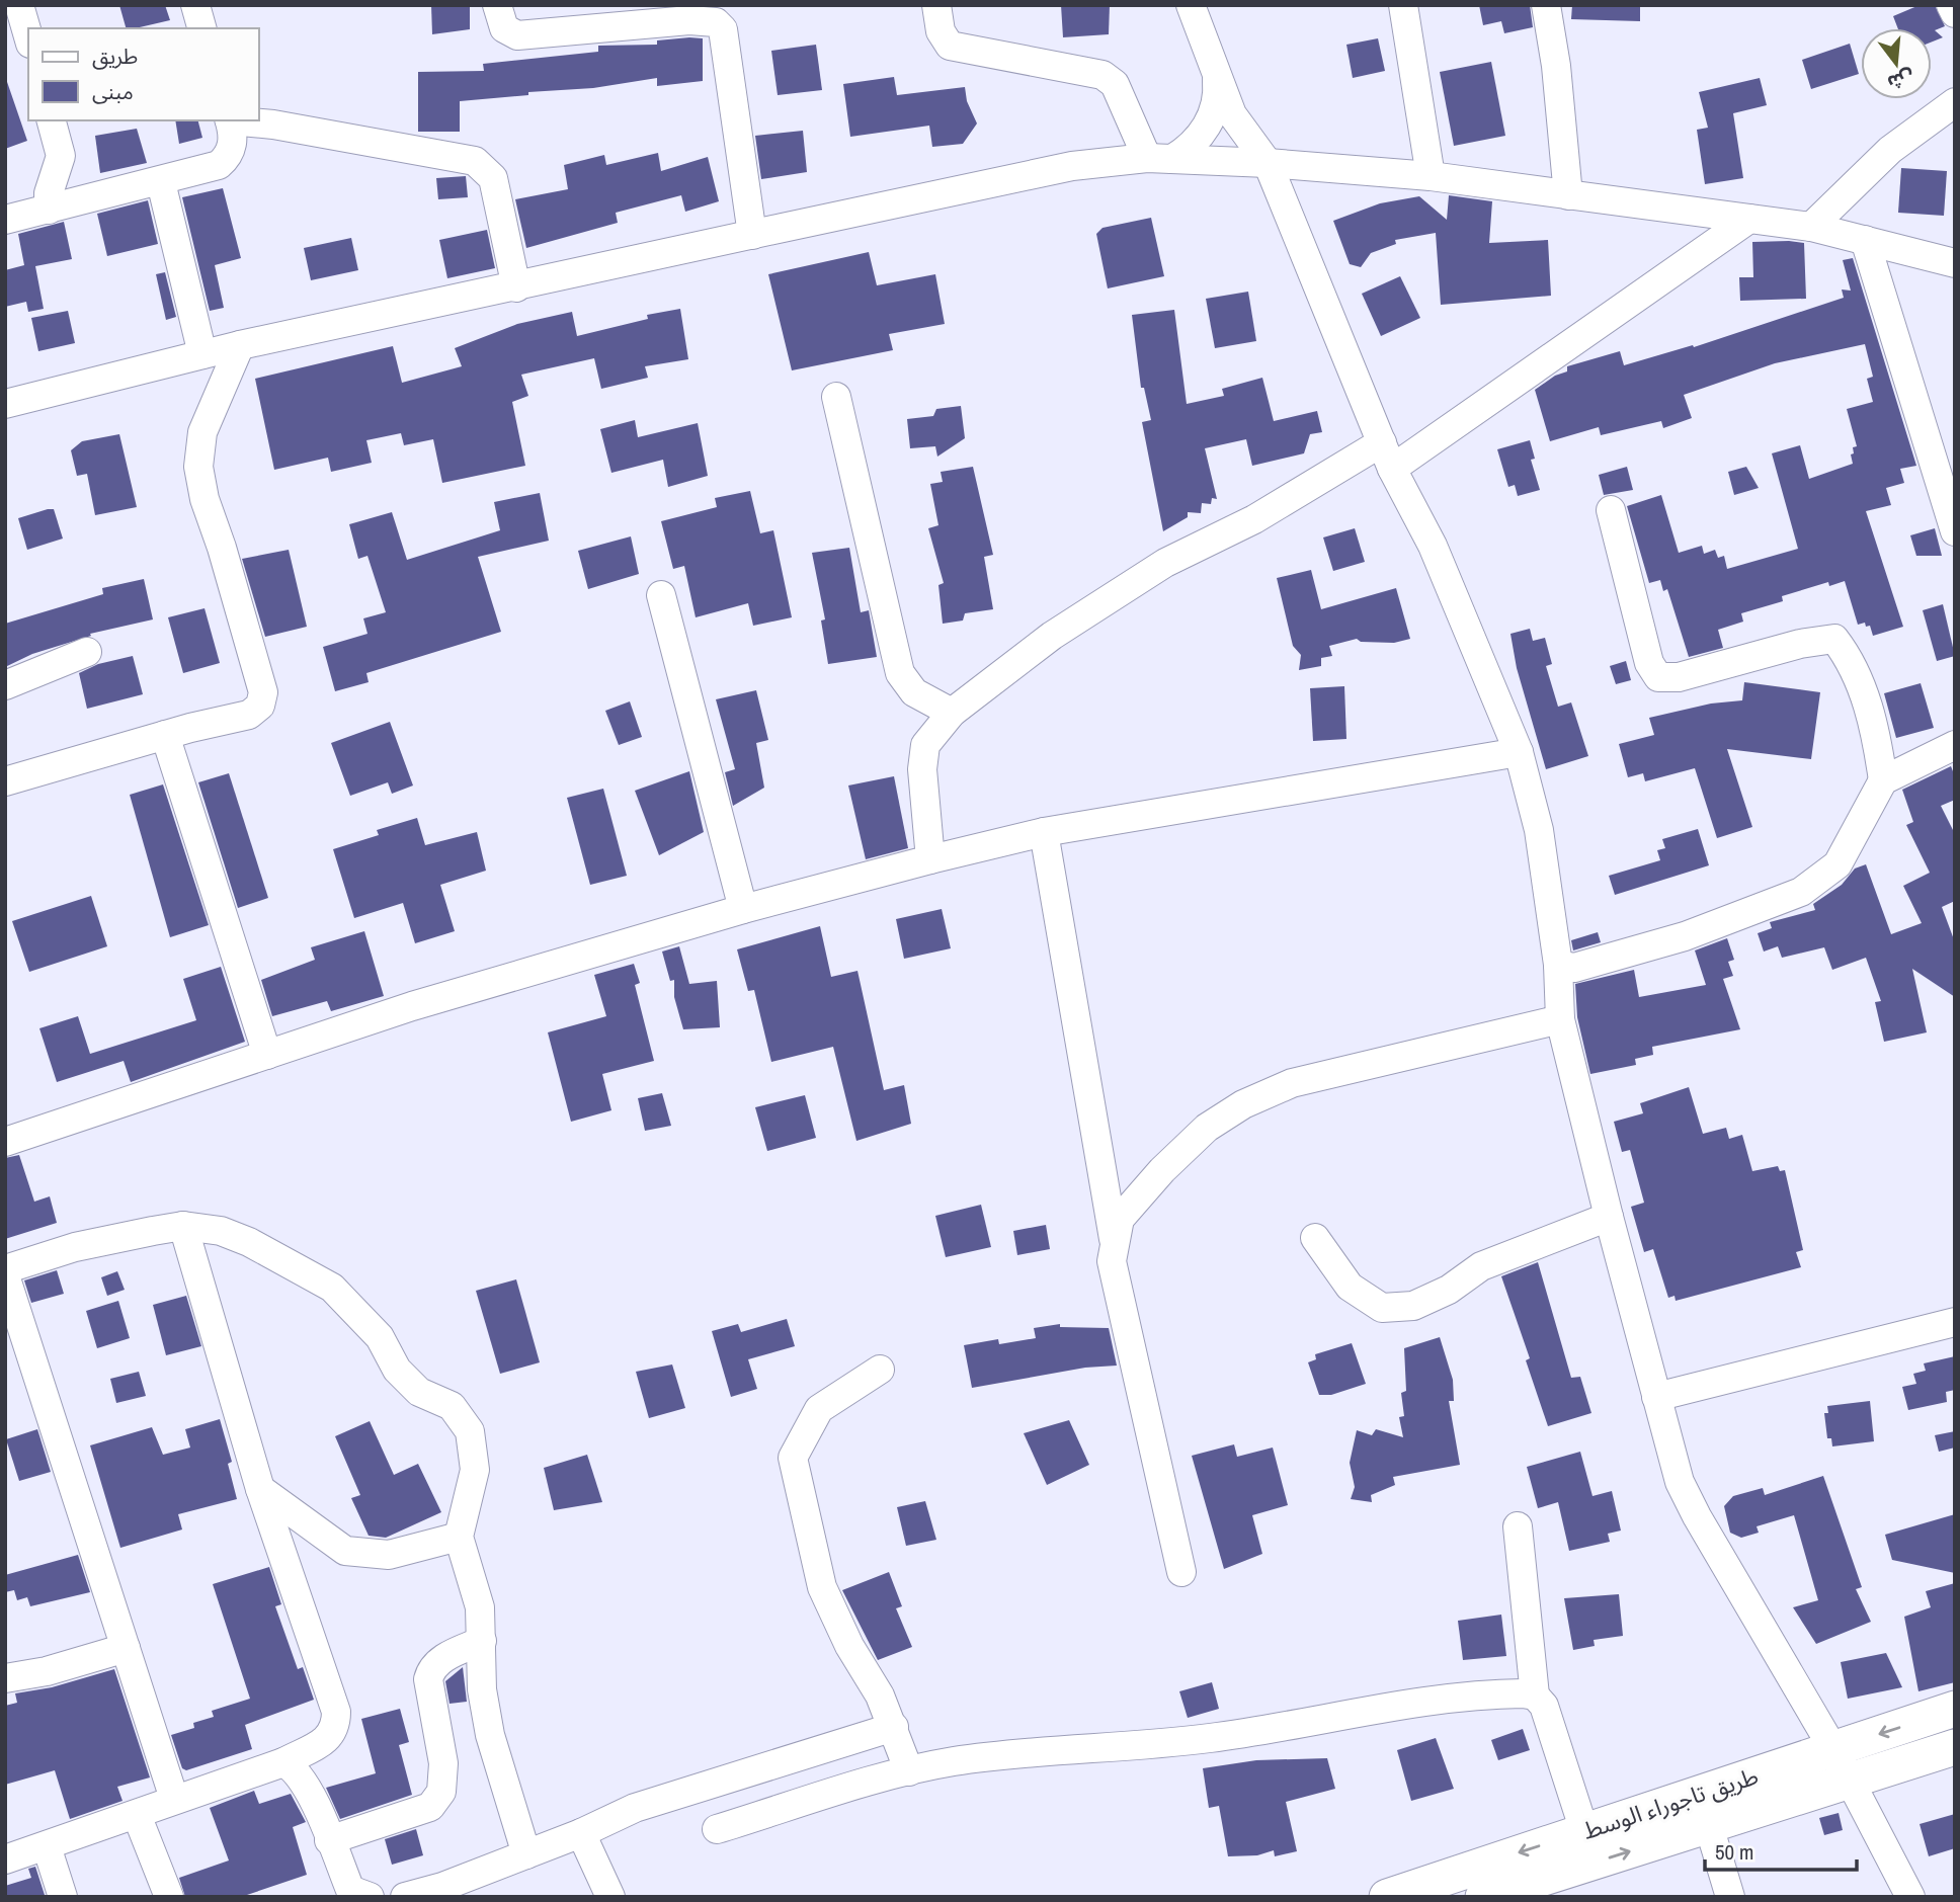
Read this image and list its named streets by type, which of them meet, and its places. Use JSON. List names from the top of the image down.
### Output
{
  "streets": {
    "main road": ["طريق تاجوراء الوسط"]
  },
  "legend": ["طريق", "مبنى"],
  "scale_bar": "50 m",
  "north": "bottom"
}
